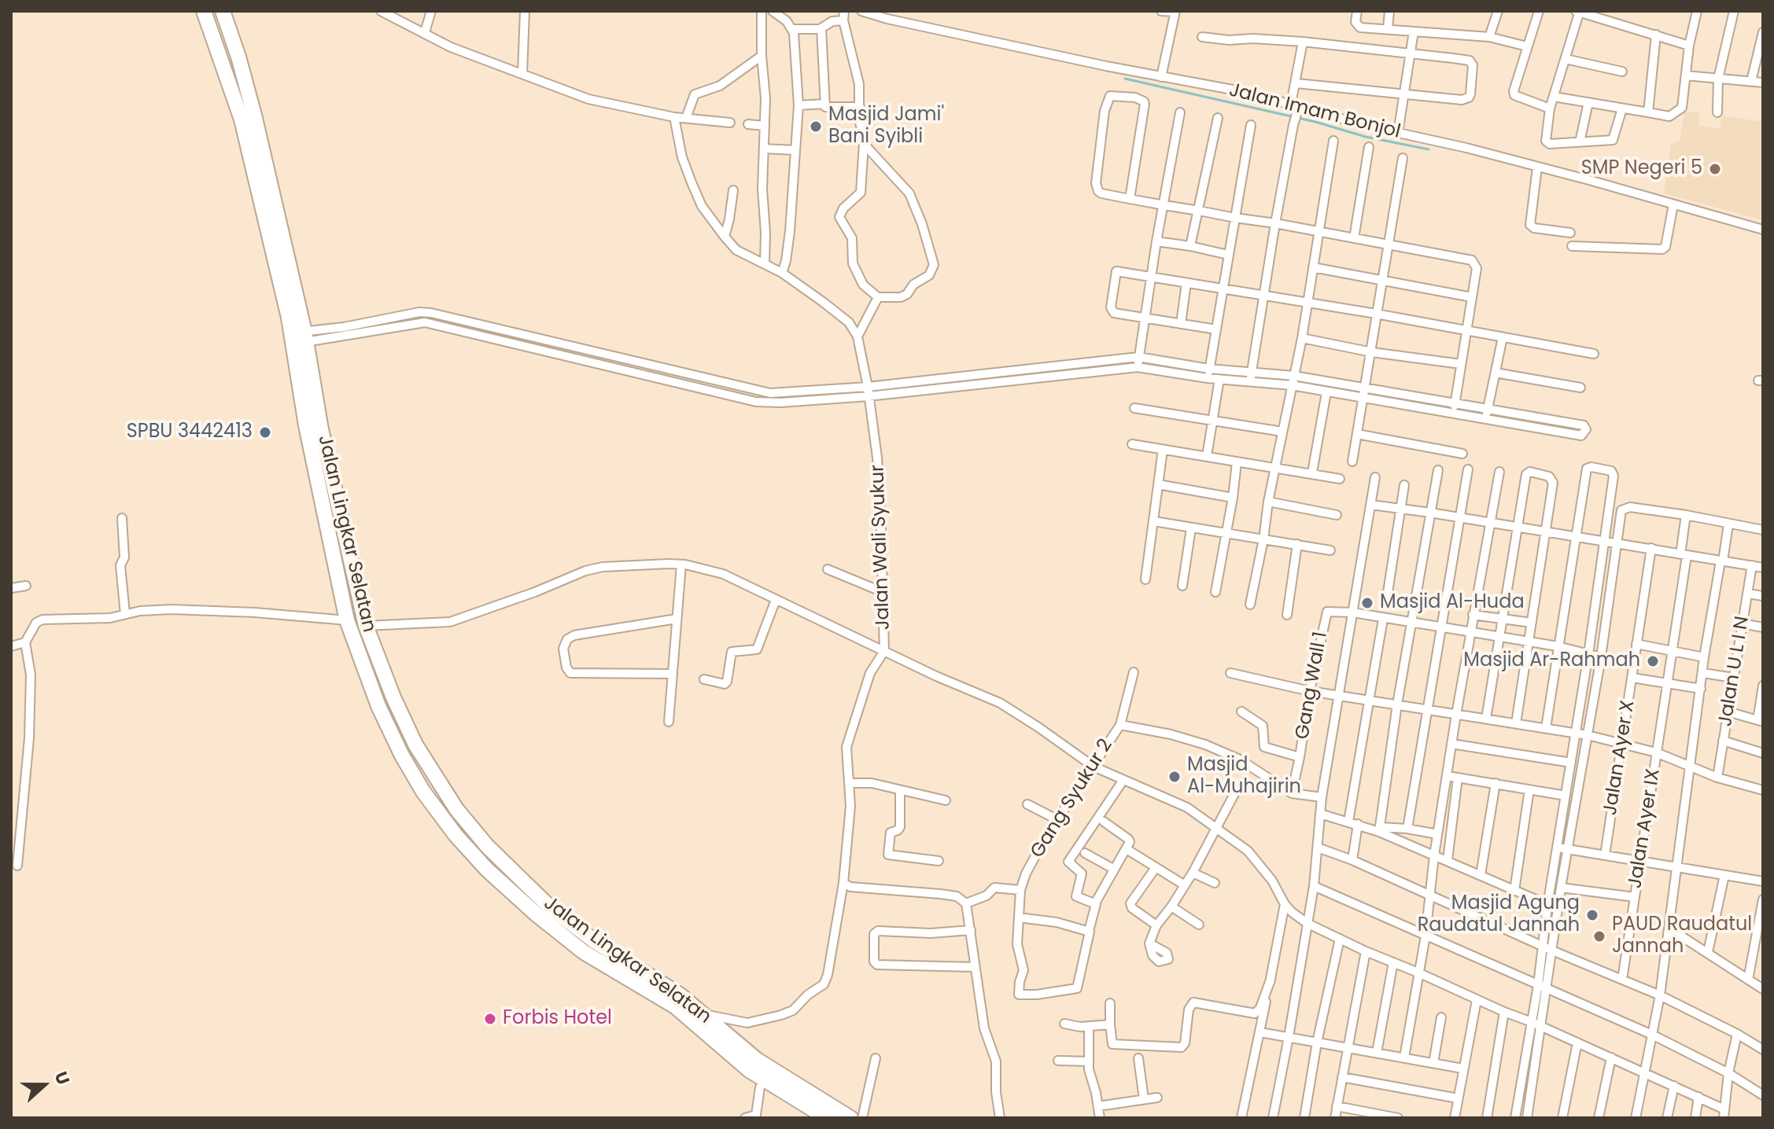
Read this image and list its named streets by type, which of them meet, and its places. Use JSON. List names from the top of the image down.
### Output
{
  "streets": {
    "highway": ["Jalan Lingkar Selatan"],
    "street": [
      "Jalan Imam Bonjol",
      "Jalan Wali Syukur",
      "Jalan U L I N",
      "Gang Wall 1",
      "Jalan Ayer X",
      "Gang Syukur 2",
      "Jalan Ayer IX"
    ]
  },
  "crossings": [
    ["Jalan Lingkar Selatan", "Jalan Wali Syukur"],
    ["Gang Wall 1", "Gang Syukur 2"]
  ],
  "places": [
    "Masjid Jami' Bani Syibli",
    "SMP Negeri 5",
    "SPBU 3442413",
    "Masjid Al-Huda",
    "Masjid Ar-Rahmah",
    "Masjid Al-Muhajirin",
    "Masjid Agung Raudatul Jannah",
    "PAUD Raudatul Jannah",
    "Forbis Hotel"
  ],
  "north": "right"
}
